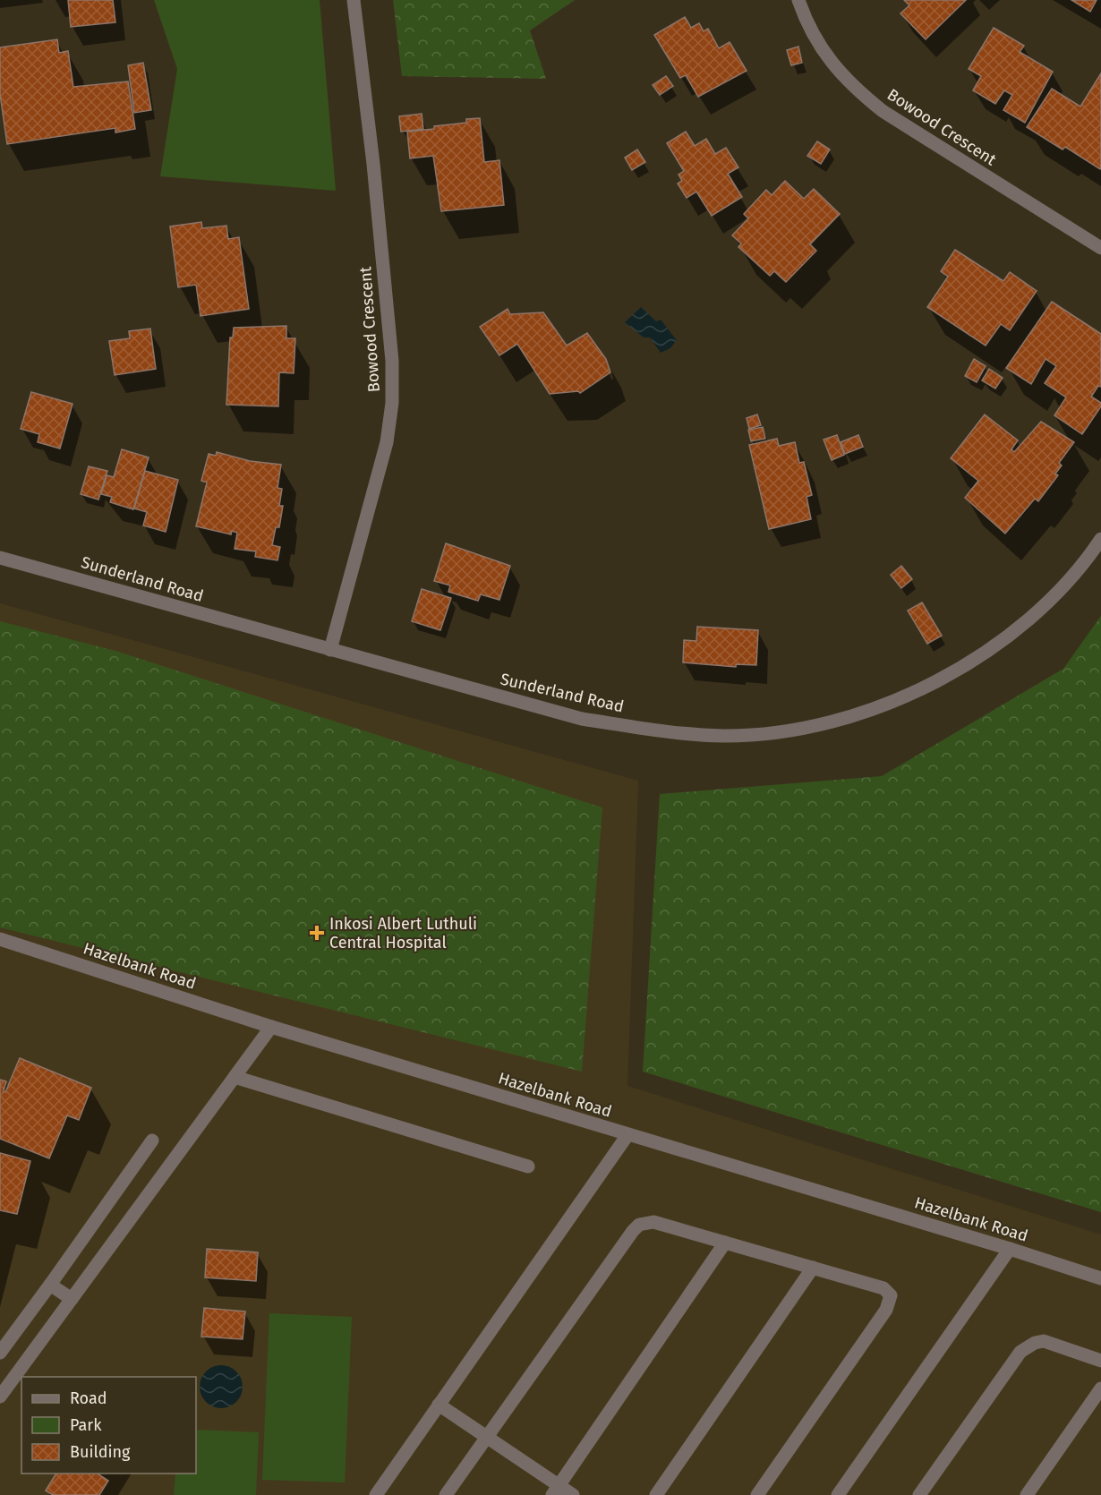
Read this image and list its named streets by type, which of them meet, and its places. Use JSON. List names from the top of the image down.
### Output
{
  "streets": {
    "street": ["Bowood Crescent", "Sunderland Road", "Hazelbank Road"]
  },
  "crossings": [
    ["Bowood Crescent", "Sunderland Road"]
  ],
  "places": {
    "health": ["Inkosi Albert Luthuli Central Hospital"]
  },
  "legend": ["Road", "Park", "Building"]
}
